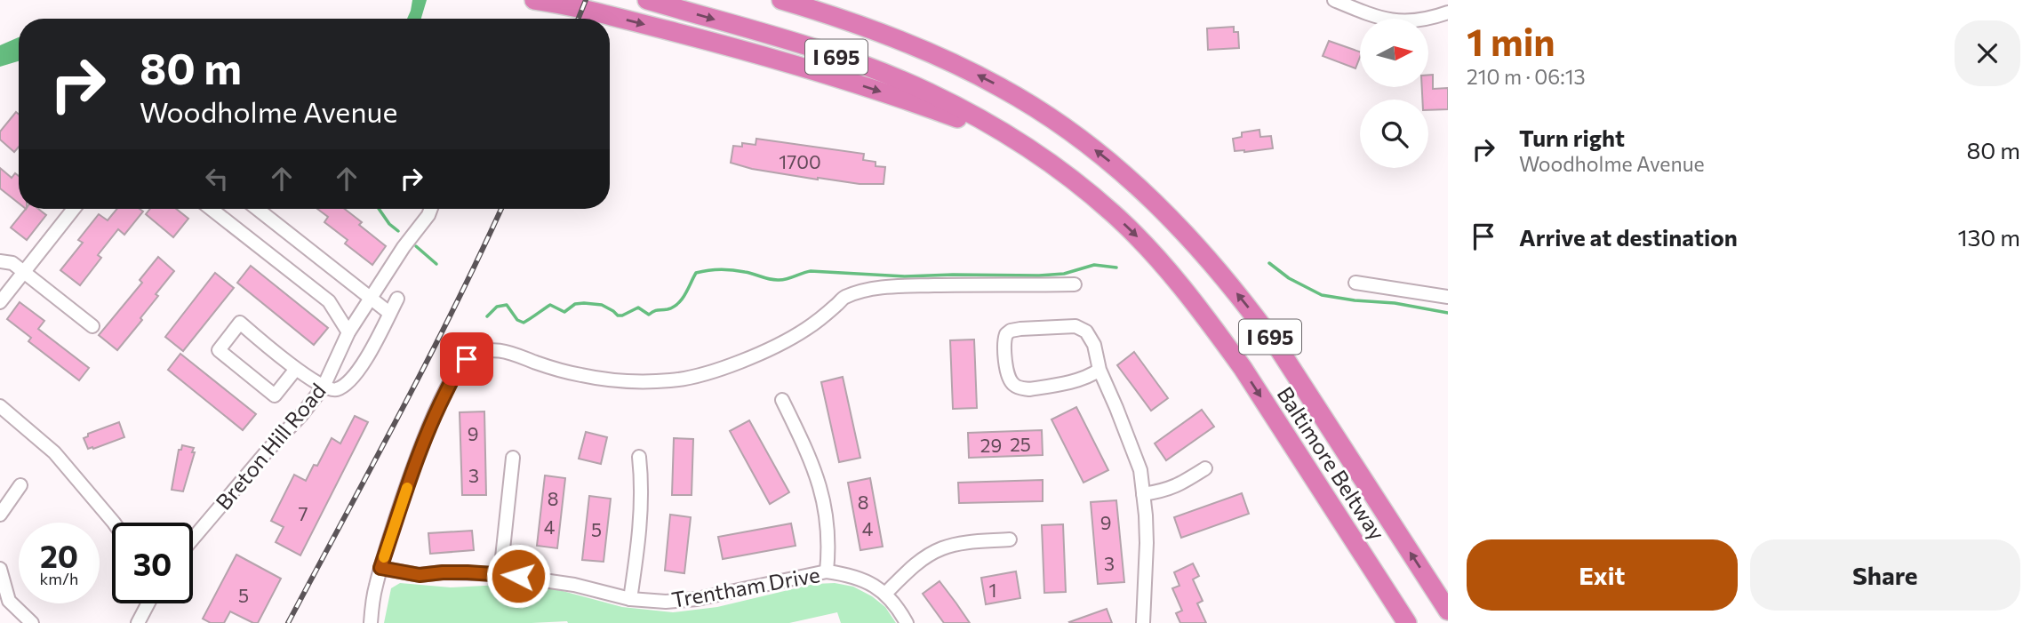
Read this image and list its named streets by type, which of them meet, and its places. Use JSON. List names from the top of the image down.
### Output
{
  "streets": {
    "highway": ["I 695", "Baltimore Beltway"],
    "street": ["Breton Hill Road", "Trentham Drive"]
  },
  "house_numbers": [
    "1700",
    "9",
    "25",
    "29",
    "3",
    "8",
    "8",
    "7",
    "9",
    "4",
    "4",
    "5",
    "3",
    "1",
    "5"
  ],
  "north": "right",
  "page": {
    "heading": ["1 min", "210 m · 06:13"],
    "turn": ["80 m", "Woodholme Avenue"],
    "list": [
      {
        "name": "Turn right",
        "note": "Woodholme Avenue",
        "value": "80 m"
      },
      {
        "name": "Arrive at destination",
        "value": "130 m"
      }
    ],
    "speed": "20 km/h",
    "limit": "30",
    "buttons": ["Exit", "Share"]
  }
}
